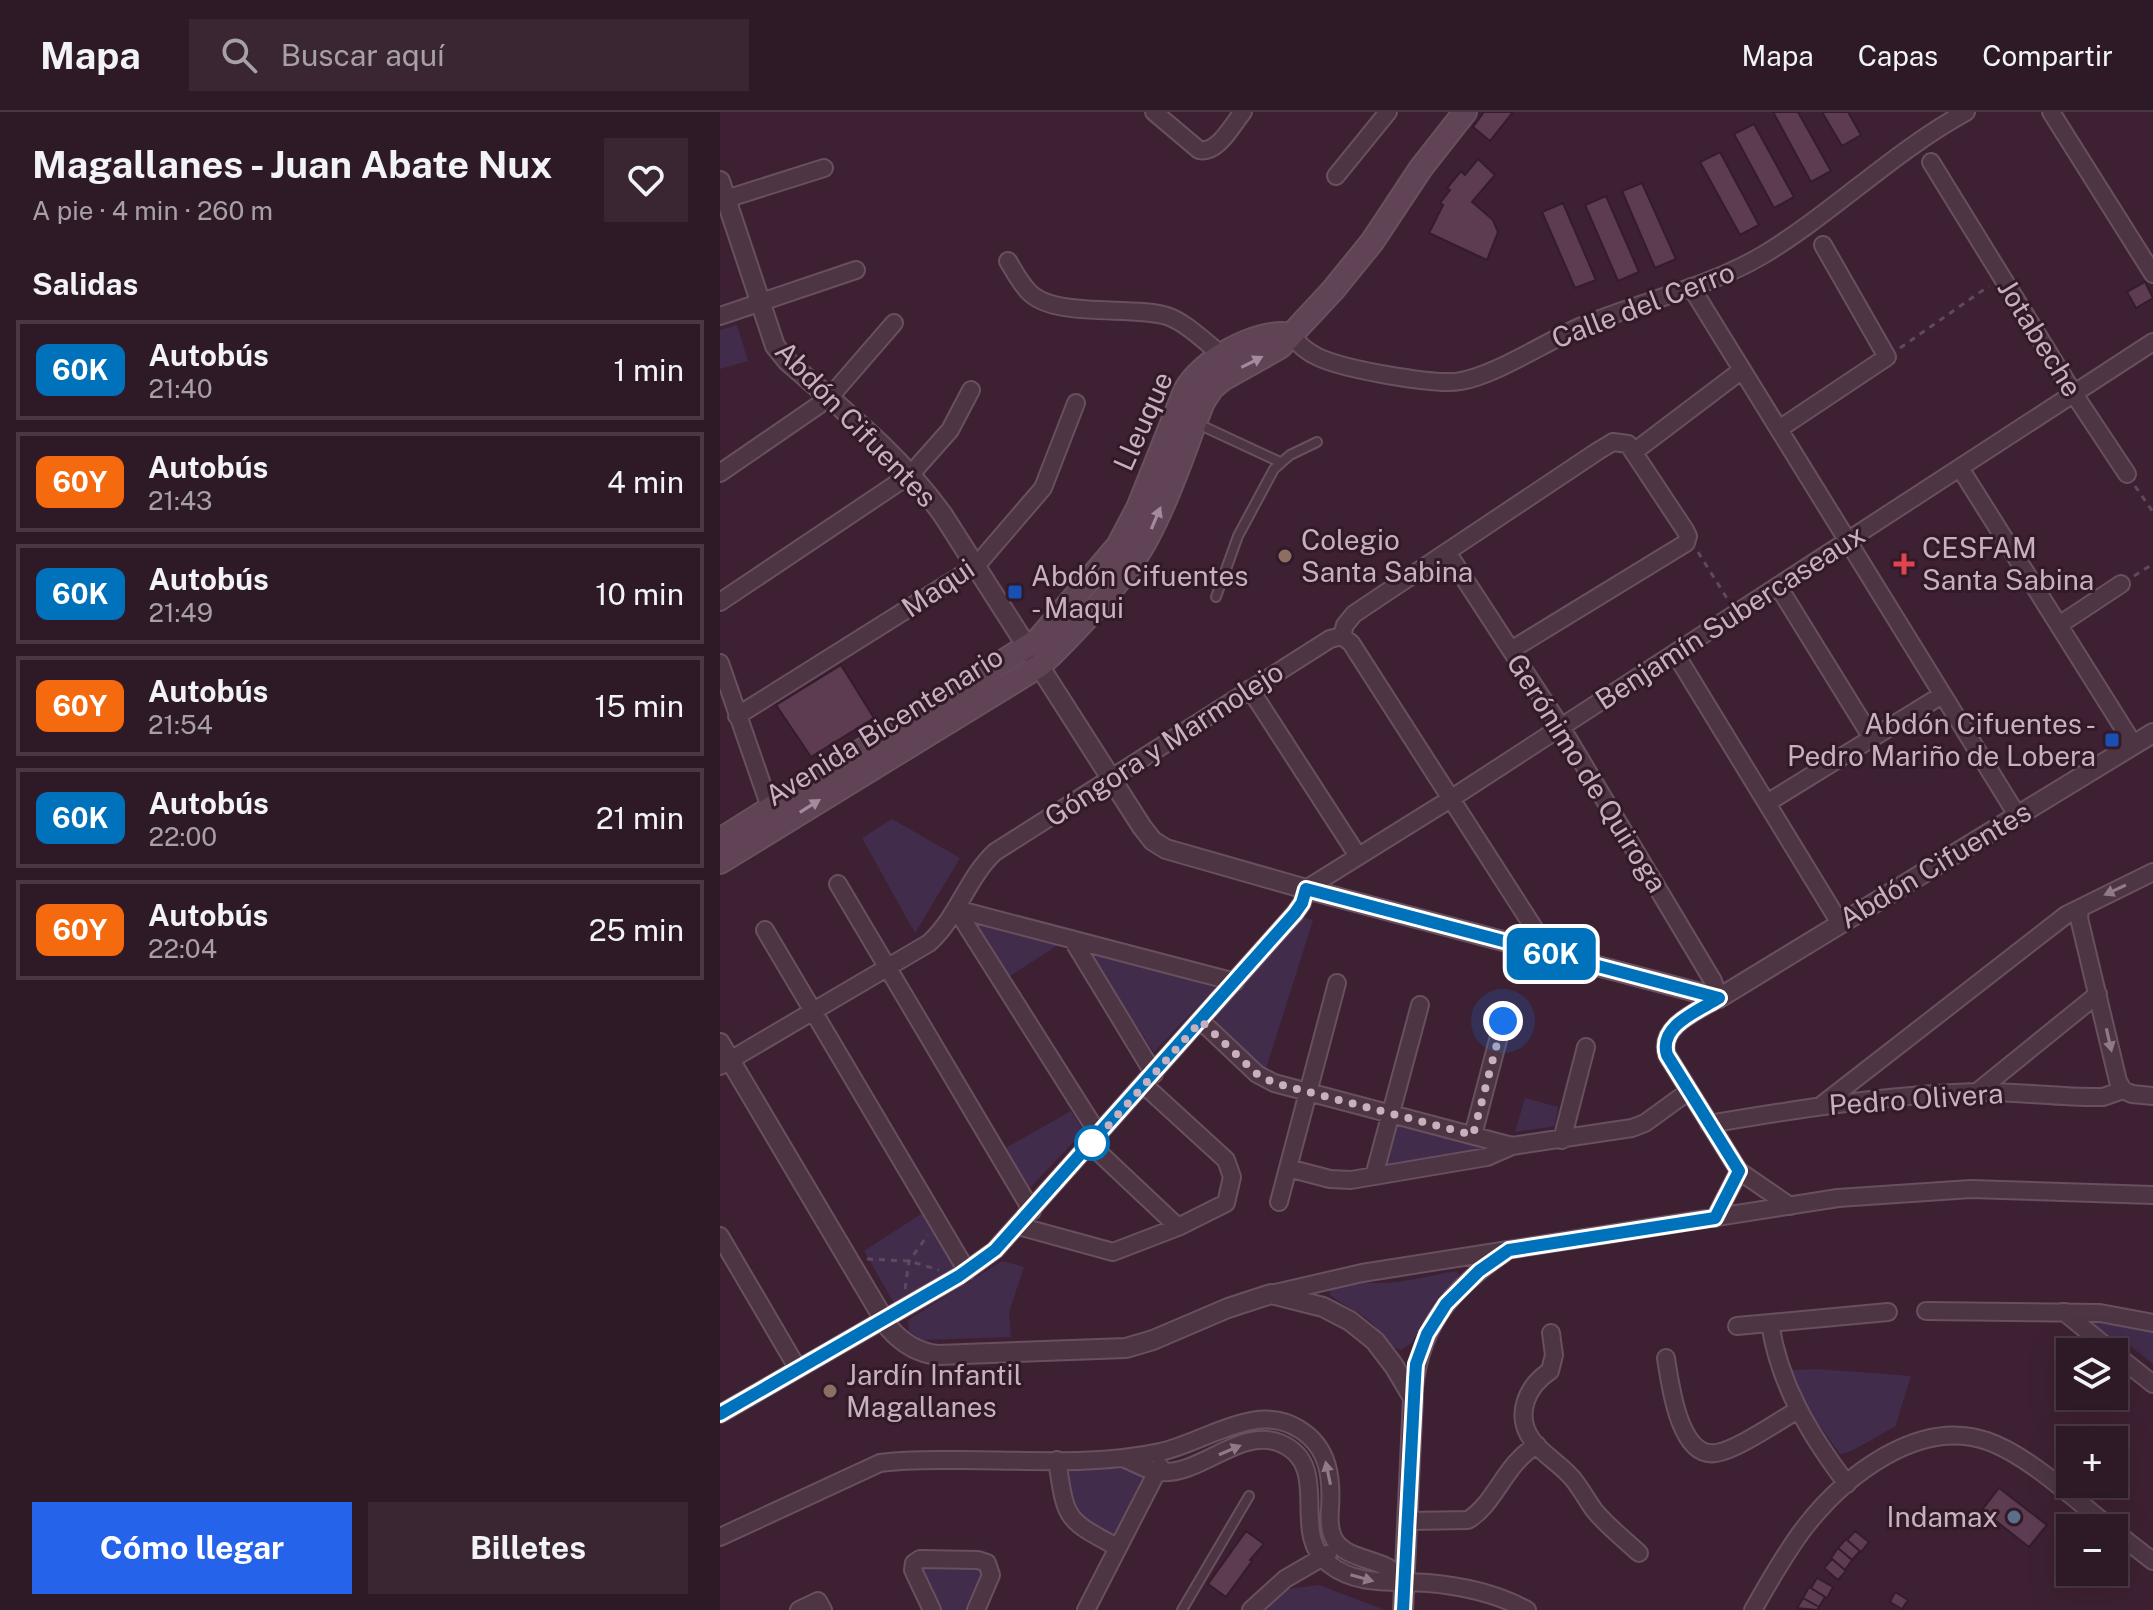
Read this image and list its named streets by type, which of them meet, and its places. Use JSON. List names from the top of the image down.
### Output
{
  "streets": {
    "main road": ["Lleuque", "Avenida Bicentenario"],
    "street": [
      "Calle del Cerro",
      "Jotabeche",
      "Abdón Cifuentes",
      "Maqui",
      "Benjamín Subercaseaux",
      "Góngora y Marmolejo",
      "Gerónimo de Quiroga",
      "Pedro Olivera"
    ]
  },
  "crossings": [
    ["Calle del Cerro", "Lleuque"],
    ["Jotabeche", "Benjamín Subercaseaux"],
    ["Lleuque", "Abdón Cifuentes"],
    ["Lleuque", "Avenida Bicentenario"],
    ["Abdón Cifuentes", "Maqui"],
    ["Abdón Cifuentes", "Benjamín Subercaseaux"],
    ["Abdón Cifuentes", "Avenida Bicentenario"],
    ["Abdón Cifuentes", "Góngora y Marmolejo"],
    ["Abdón Cifuentes", "Gerónimo de Quiroga"],
    ["Abdón Cifuentes", "Pedro Olivera"],
    ["Benjamín Subercaseaux", "Gerónimo de Quiroga"],
    ["Góngora y Marmolejo", "Gerónimo de Quiroga"]
  ],
  "places": {
    "other": ["Colegio Santa Sabina", "Jardín Infantil Magallanes", "Indamax"],
    "health": ["CESFAM Santa Sabina"],
    "transit": ["Abdón Cifuentes - Maqui", "Abdón Cifuentes - Pedro Mariño de Lobera"]
  },
  "lines": ["bus line 60K"],
  "page": {
    "header": "Mapa",
    "search": "Buscar aquí",
    "nav": ["Mapa", "Capas", "Compartir"],
    "heading": [
      ["Magallanes - Juan Abate Nux", "A pie · 4 min · 260 m"],
      "Salidas"
    ],
    "on_map": "60K",
    "list": [
      {
        "mark": "60K",
        "name": "Autobús",
        "note": "21:40",
        "value": "1 min"
      },
      {
        "mark": "60Y",
        "name": "Autobús",
        "note": "21:43",
        "value": "4 min"
      },
      {
        "mark": "60K",
        "name": "Autobús",
        "note": "21:49",
        "value": "10 min"
      },
      {
        "mark": "60Y",
        "name": "Autobús",
        "note": "21:54",
        "value": "15 min"
      },
      {
        "mark": "60K",
        "name": "Autobús",
        "note": "22:00",
        "value": "21 min"
      },
      {
        "mark": "60Y",
        "name": "Autobús",
        "note": "22:04",
        "value": "25 min"
      }
    ],
    "map_buttons": ["+", "−"],
    "buttons": ["Cómo llegar", "Billetes"]
  }
}
